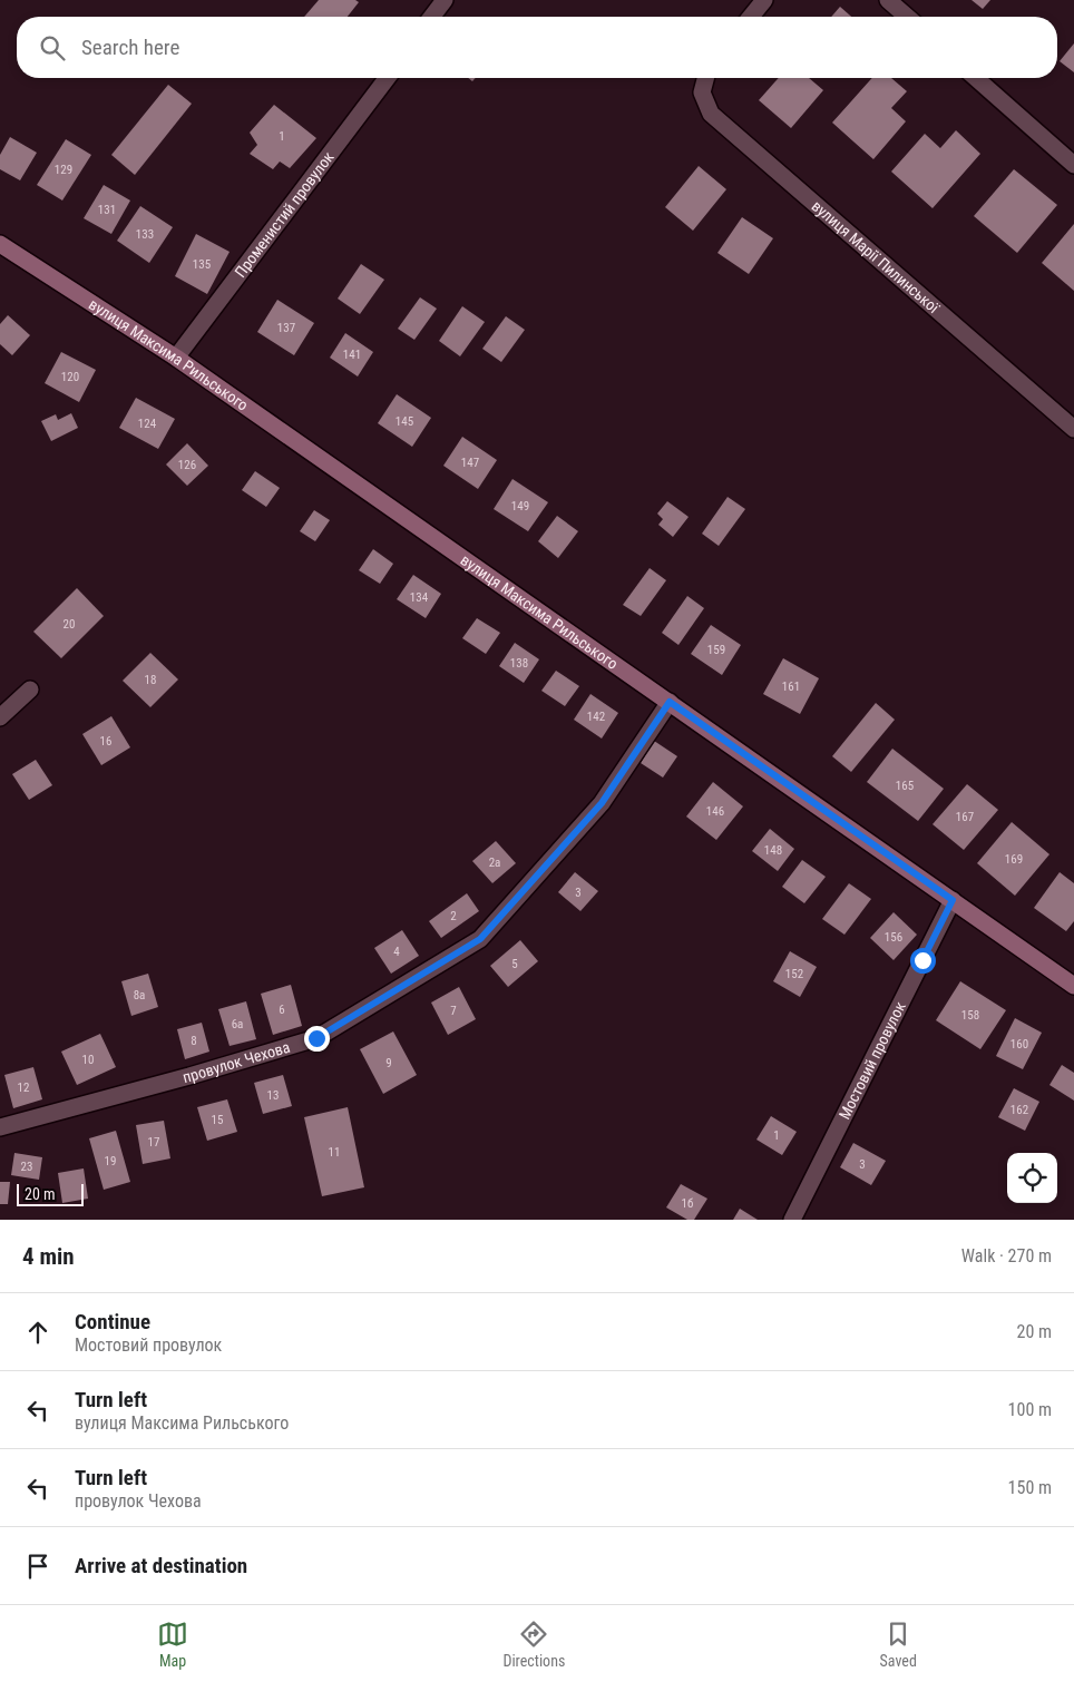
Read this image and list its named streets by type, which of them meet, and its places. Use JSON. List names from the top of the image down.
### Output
{
  "streets": {
    "main road": ["вулиця Максима Рильського"],
    "street": [
      "Променистий провулок",
      "вулиця Марії Пилинської",
      "Мостовий провулок",
      "провулок Чехова"
    ]
  },
  "crossings": [
    ["Променистий провулок", "вулиця Максима Рильського"],
    ["вулиця Максима Рильського", "Мостовий провулок"],
    ["вулиця Максима Рильського", "провулок Чехова"]
  ],
  "house_numbers": [
    "1",
    "129",
    "131",
    "133",
    "135",
    "137",
    "141",
    "120",
    "145",
    "124",
    "147",
    "126",
    "149",
    "134",
    "20",
    "159",
    "138",
    "18",
    "161",
    "142",
    "16",
    "165",
    "146",
    "167",
    "148",
    "169",
    "2а",
    "3",
    "2",
    "156",
    "4",
    "5",
    "152",
    "8а",
    "6",
    "7",
    "158",
    "6а",
    "8",
    "160",
    "10",
    "9",
    "12",
    "13",
    "162",
    "15",
    "1",
    "17",
    "11",
    "19",
    "3",
    "23",
    "1б"
  ],
  "scale_bar": "20 m",
  "page": {
    "search": "Search here",
    "scale": "20 m",
    "heading": ["4 min", "Walk · 270 m"],
    "list": [
      ["Continue", "Мостовий провулок", "20 m"],
      ["Turn left", "вулиця Максима Рильського", "100 m"],
      ["Turn left", "провулок Чехова", "150 m"],
      "Arrive at destination"
    ],
    "nav": ["Map", "Directions", "Saved"]
  }
}
